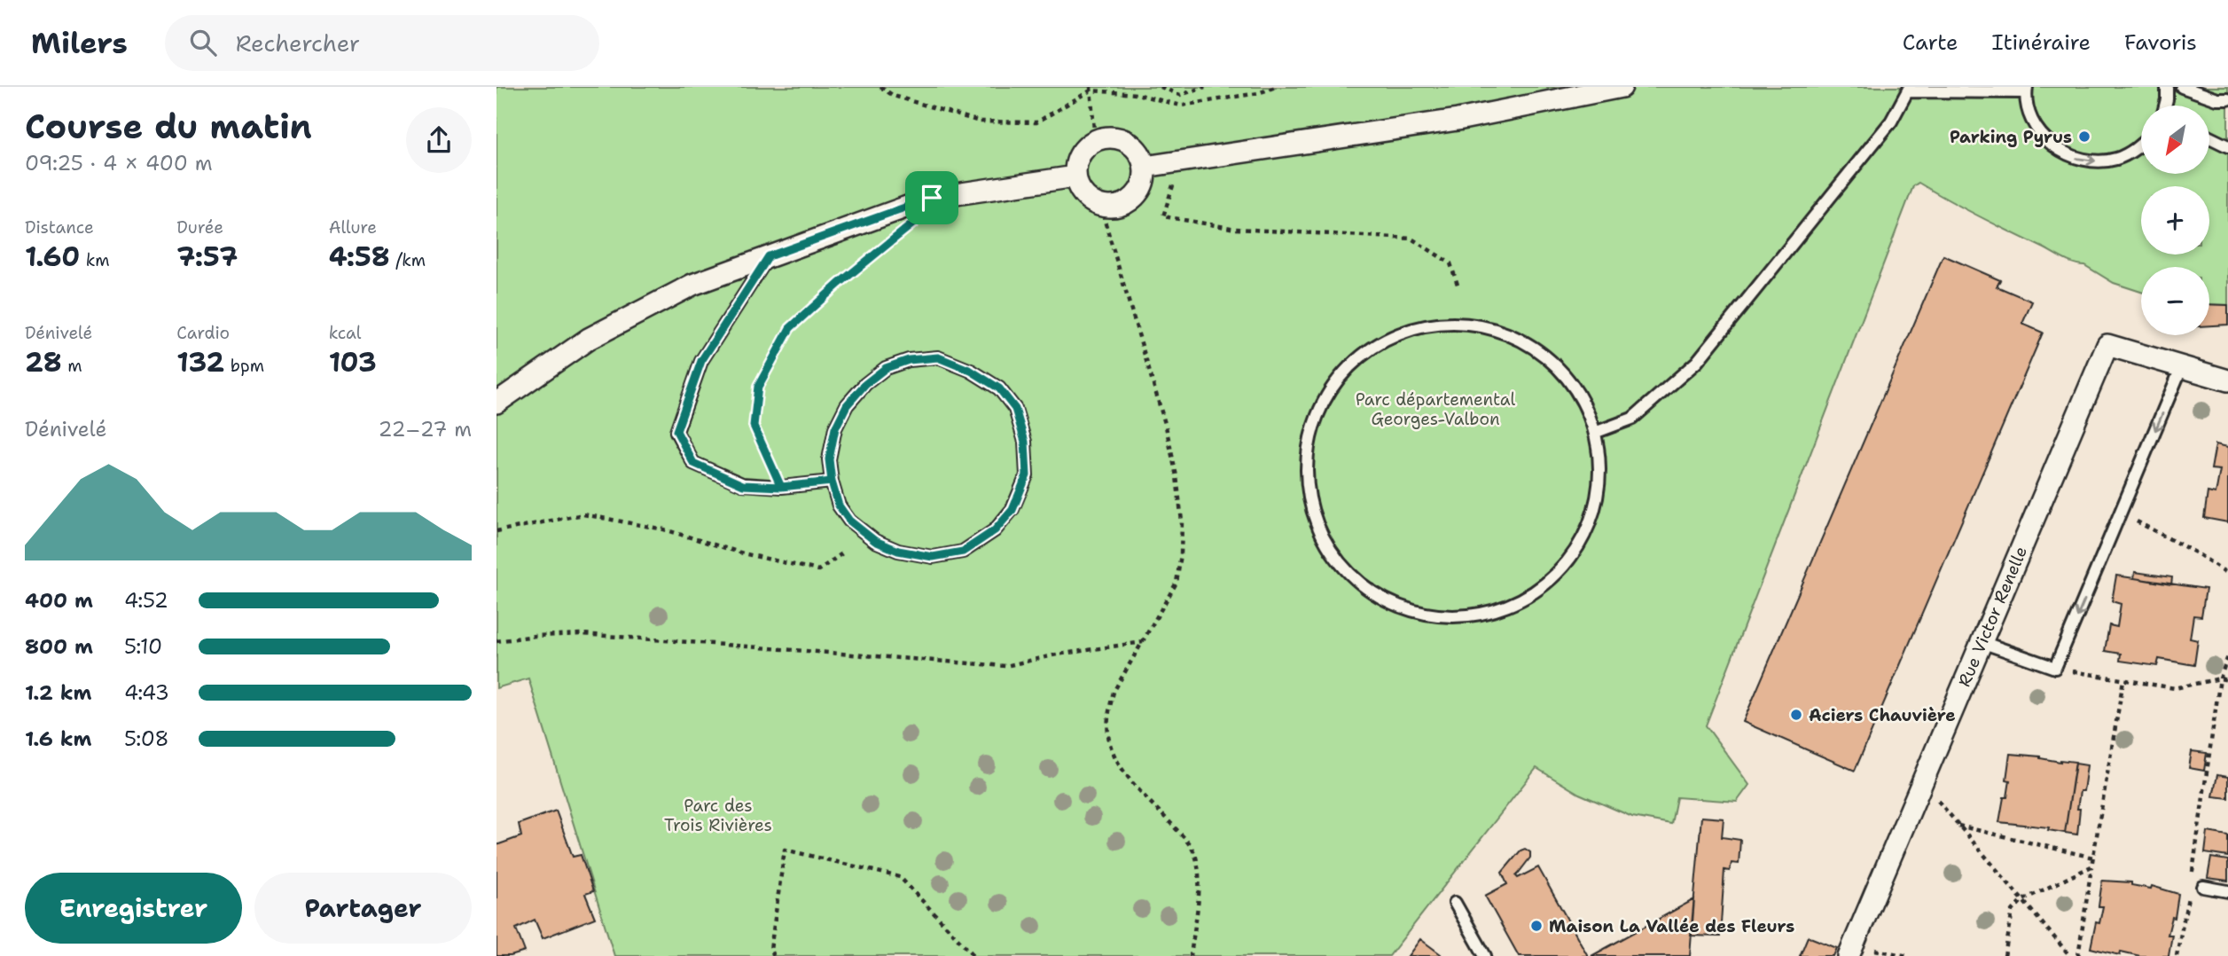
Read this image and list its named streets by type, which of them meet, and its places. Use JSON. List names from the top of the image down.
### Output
{
  "streets": {
    "street": ["Rue Victor Renelle"]
  },
  "parks": ["Parc départemental Georges-Valbon", "Parc des Trois Rivières"],
  "places": ["Parking Pyrus", "Aciers Chauvière", "Maison La Vallée des Fleurs"],
  "north": "bottom left",
  "page": {
    "header": "Milers",
    "search": "Rechercher",
    "nav": ["Carte", "Itinéraire", "Favoris"],
    "heading": ["Course du matin", "09:25 · 4 × 400 m"],
    "map_buttons": ["+", "−"],
    "stats": [
      ["Distance", "1.60 km"],
      ["Durée", "7:57"],
      ["Allure", "4:58 /km"],
      ["Dénivelé", "28 m"],
      ["Cardio", "132 bpm"],
      ["kcal", "103"]
    ],
    "chart": ["Dénivelé", "22–27 m"],
    "list": [
      {
        "name": "400 m",
        "note": "4:52"
      },
      {
        "name": "800 m",
        "note": "5:10"
      },
      {
        "name": "1.2 km",
        "note": "4:43"
      },
      {
        "name": "1.6 km",
        "note": "5:08"
      }
    ],
    "buttons": ["Enregistrer", "Partager"]
  }
}
